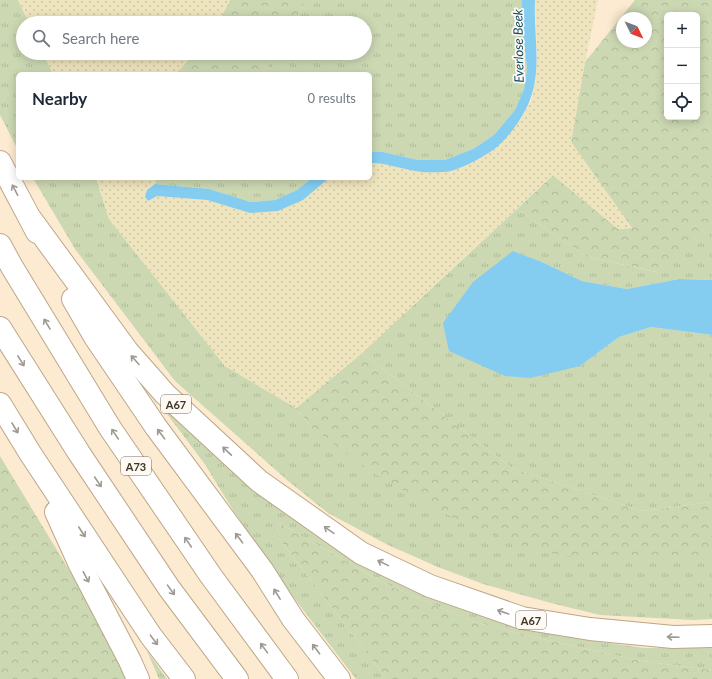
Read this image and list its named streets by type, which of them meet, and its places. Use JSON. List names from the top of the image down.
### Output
{
  "streets": {
    "highway": ["A67", "A73"]
  },
  "water": ["Everlose Beek"],
  "north": "bottom right",
  "page": {
    "map_buttons": ["+", "−"],
    "search": "Search here",
    "heading": ["Nearby", "0 results"]
  }
}
